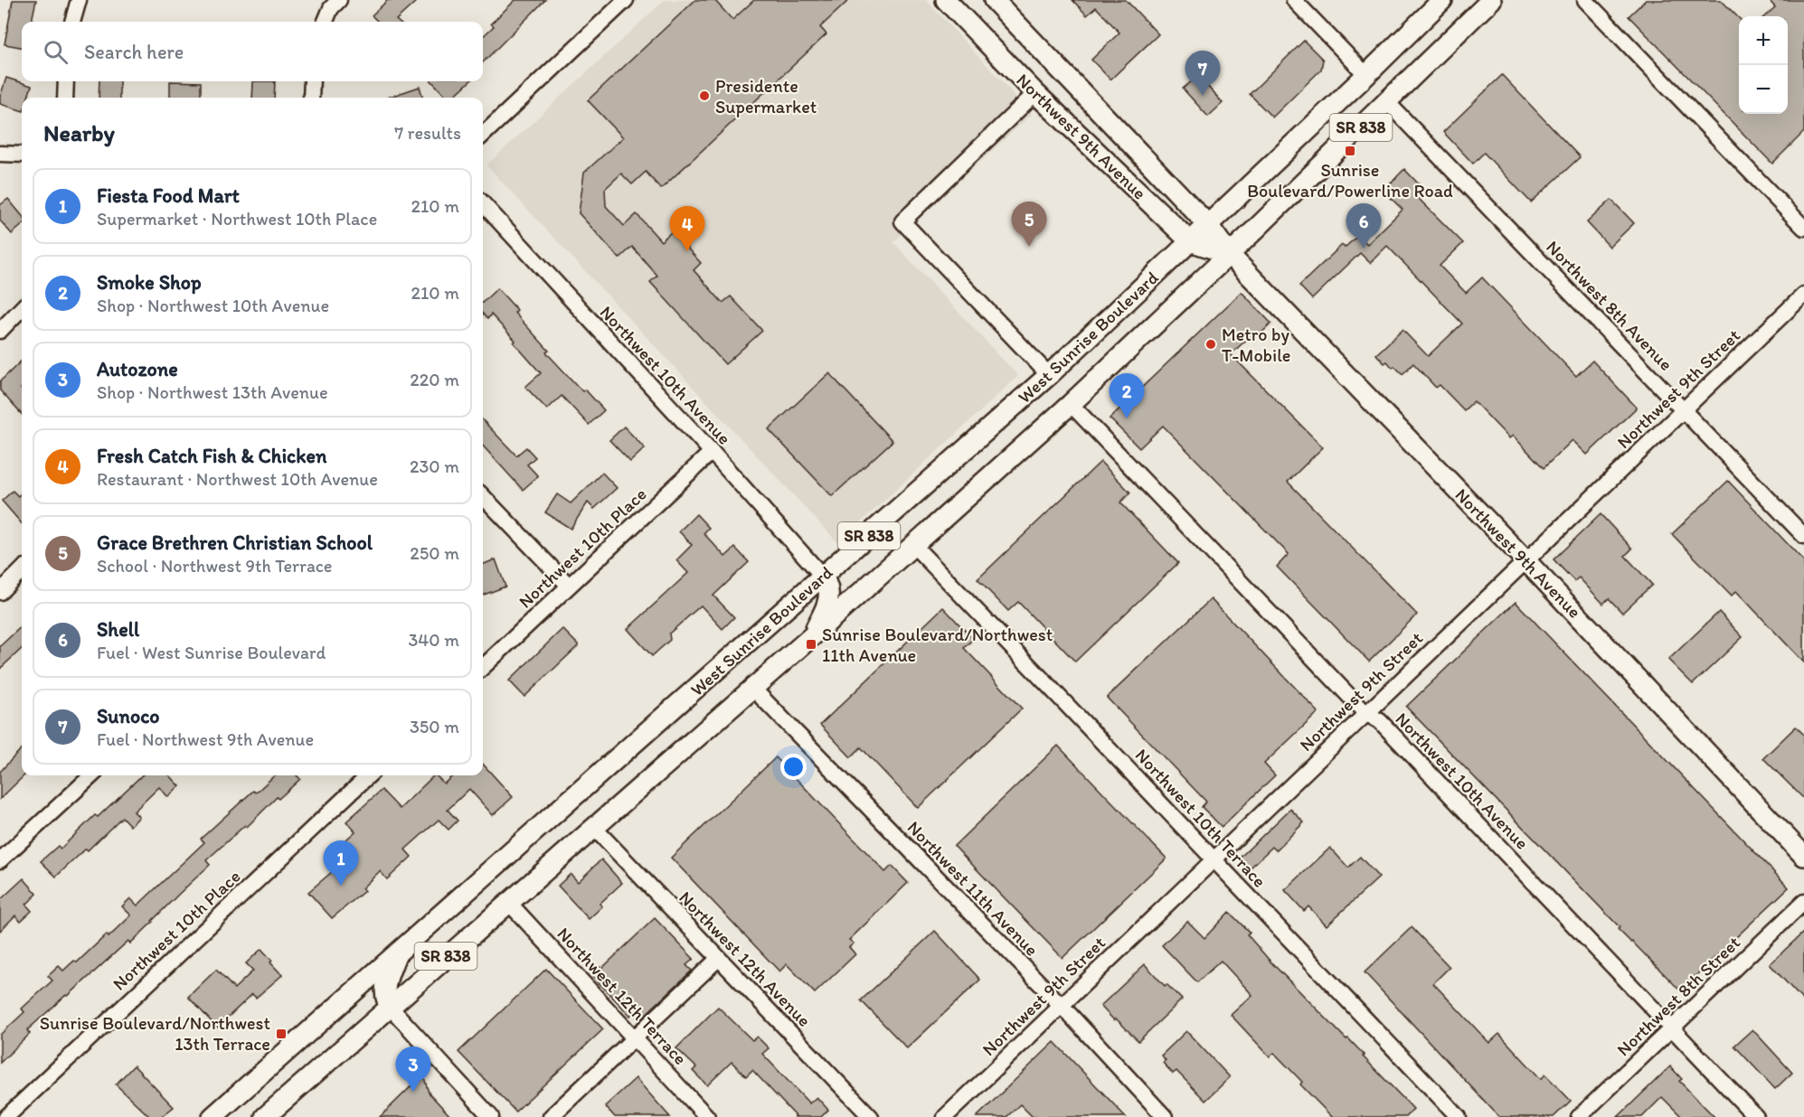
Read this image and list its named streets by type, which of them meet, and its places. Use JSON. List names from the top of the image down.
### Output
{
  "streets": {
    "main road": ["SR 838", "Northwest 9th Avenue", "West Sunrise Boulevard"],
    "street": [
      "Northwest 8th Avenue",
      "Northwest 10th Avenue",
      "Northwest 9th Street",
      "Northwest 10th Place",
      "Northwest 10th Terrace",
      "Northwest 11th Avenue",
      "Northwest 12th Avenue",
      "Northwest 12th Terrace",
      "Northwest 8th Street"
    ]
  },
  "crossings": [
    ["Northwest 9th Avenue", "West Sunrise Boulevard"],
    ["Northwest 9th Avenue", "Northwest 9th Street"],
    ["Northwest 8th Avenue", "West Sunrise Boulevard"],
    ["Northwest 8th Avenue", "Northwest 9th Street"],
    ["West Sunrise Boulevard", "Northwest 10th Avenue"],
    ["West Sunrise Boulevard", "Northwest 10th Terrace"],
    ["West Sunrise Boulevard", "Northwest 11th Avenue"],
    ["West Sunrise Boulevard", "Northwest 12th Avenue"],
    ["West Sunrise Boulevard", "Northwest 12th Terrace"],
    ["Northwest 10th Avenue", "Northwest 9th Street"],
    ["Northwest 10th Avenue", "Northwest 10th Place"],
    ["Northwest 10th Avenue", "Northwest 8th Street"],
    ["Northwest 9th Street", "Northwest 10th Terrace"],
    ["Northwest 9th Street", "Northwest 11th Avenue"]
  ],
  "places": {
    "other": ["Presidente Supermarket", "Metro by T-Mobile"],
    "transit": ["Sunrise Boulevard/Powerline Road", "Sunrise Boulevard/Northwest 11th Avenue", "Sunrise Boulevard/Northwest 13th Terrace"]
  },
  "page": {
    "map_buttons": ["+", "−"],
    "search": "Search here",
    "pins": [
      "7",
      "5",
      "6",
      "4",
      "2",
      "1",
      "3"
    ],
    "heading": ["Nearby", "7 results"],
    "list": [
      {
        "mark": "1",
        "name": "Fiesta Food Mart",
        "note": "Supermarket · Northwest 10th Place",
        "value": "210 m"
      },
      {
        "mark": "2",
        "name": "Smoke Shop",
        "note": "Shop · Northwest 10th Avenue",
        "value": "210 m"
      },
      {
        "mark": "3",
        "name": "Autozone",
        "note": "Shop · Northwest 13th Avenue",
        "value": "220 m"
      },
      {
        "mark": "4",
        "name": "Fresh Catch Fish & Chicken",
        "note": "Restaurant · Northwest 10th Avenue",
        "value": "230 m"
      },
      {
        "mark": "5",
        "name": "Grace Brethren Christian School",
        "note": "School · Northwest 9th Terrace",
        "value": "250 m"
      },
      {
        "mark": "6",
        "name": "Shell",
        "note": "Fuel · West Sunrise Boulevard",
        "value": "340 m"
      },
      {
        "mark": "7",
        "name": "Sunoco",
        "note": "Fuel · Northwest 9th Avenue",
        "value": "350 m"
      }
    ]
  }
}
